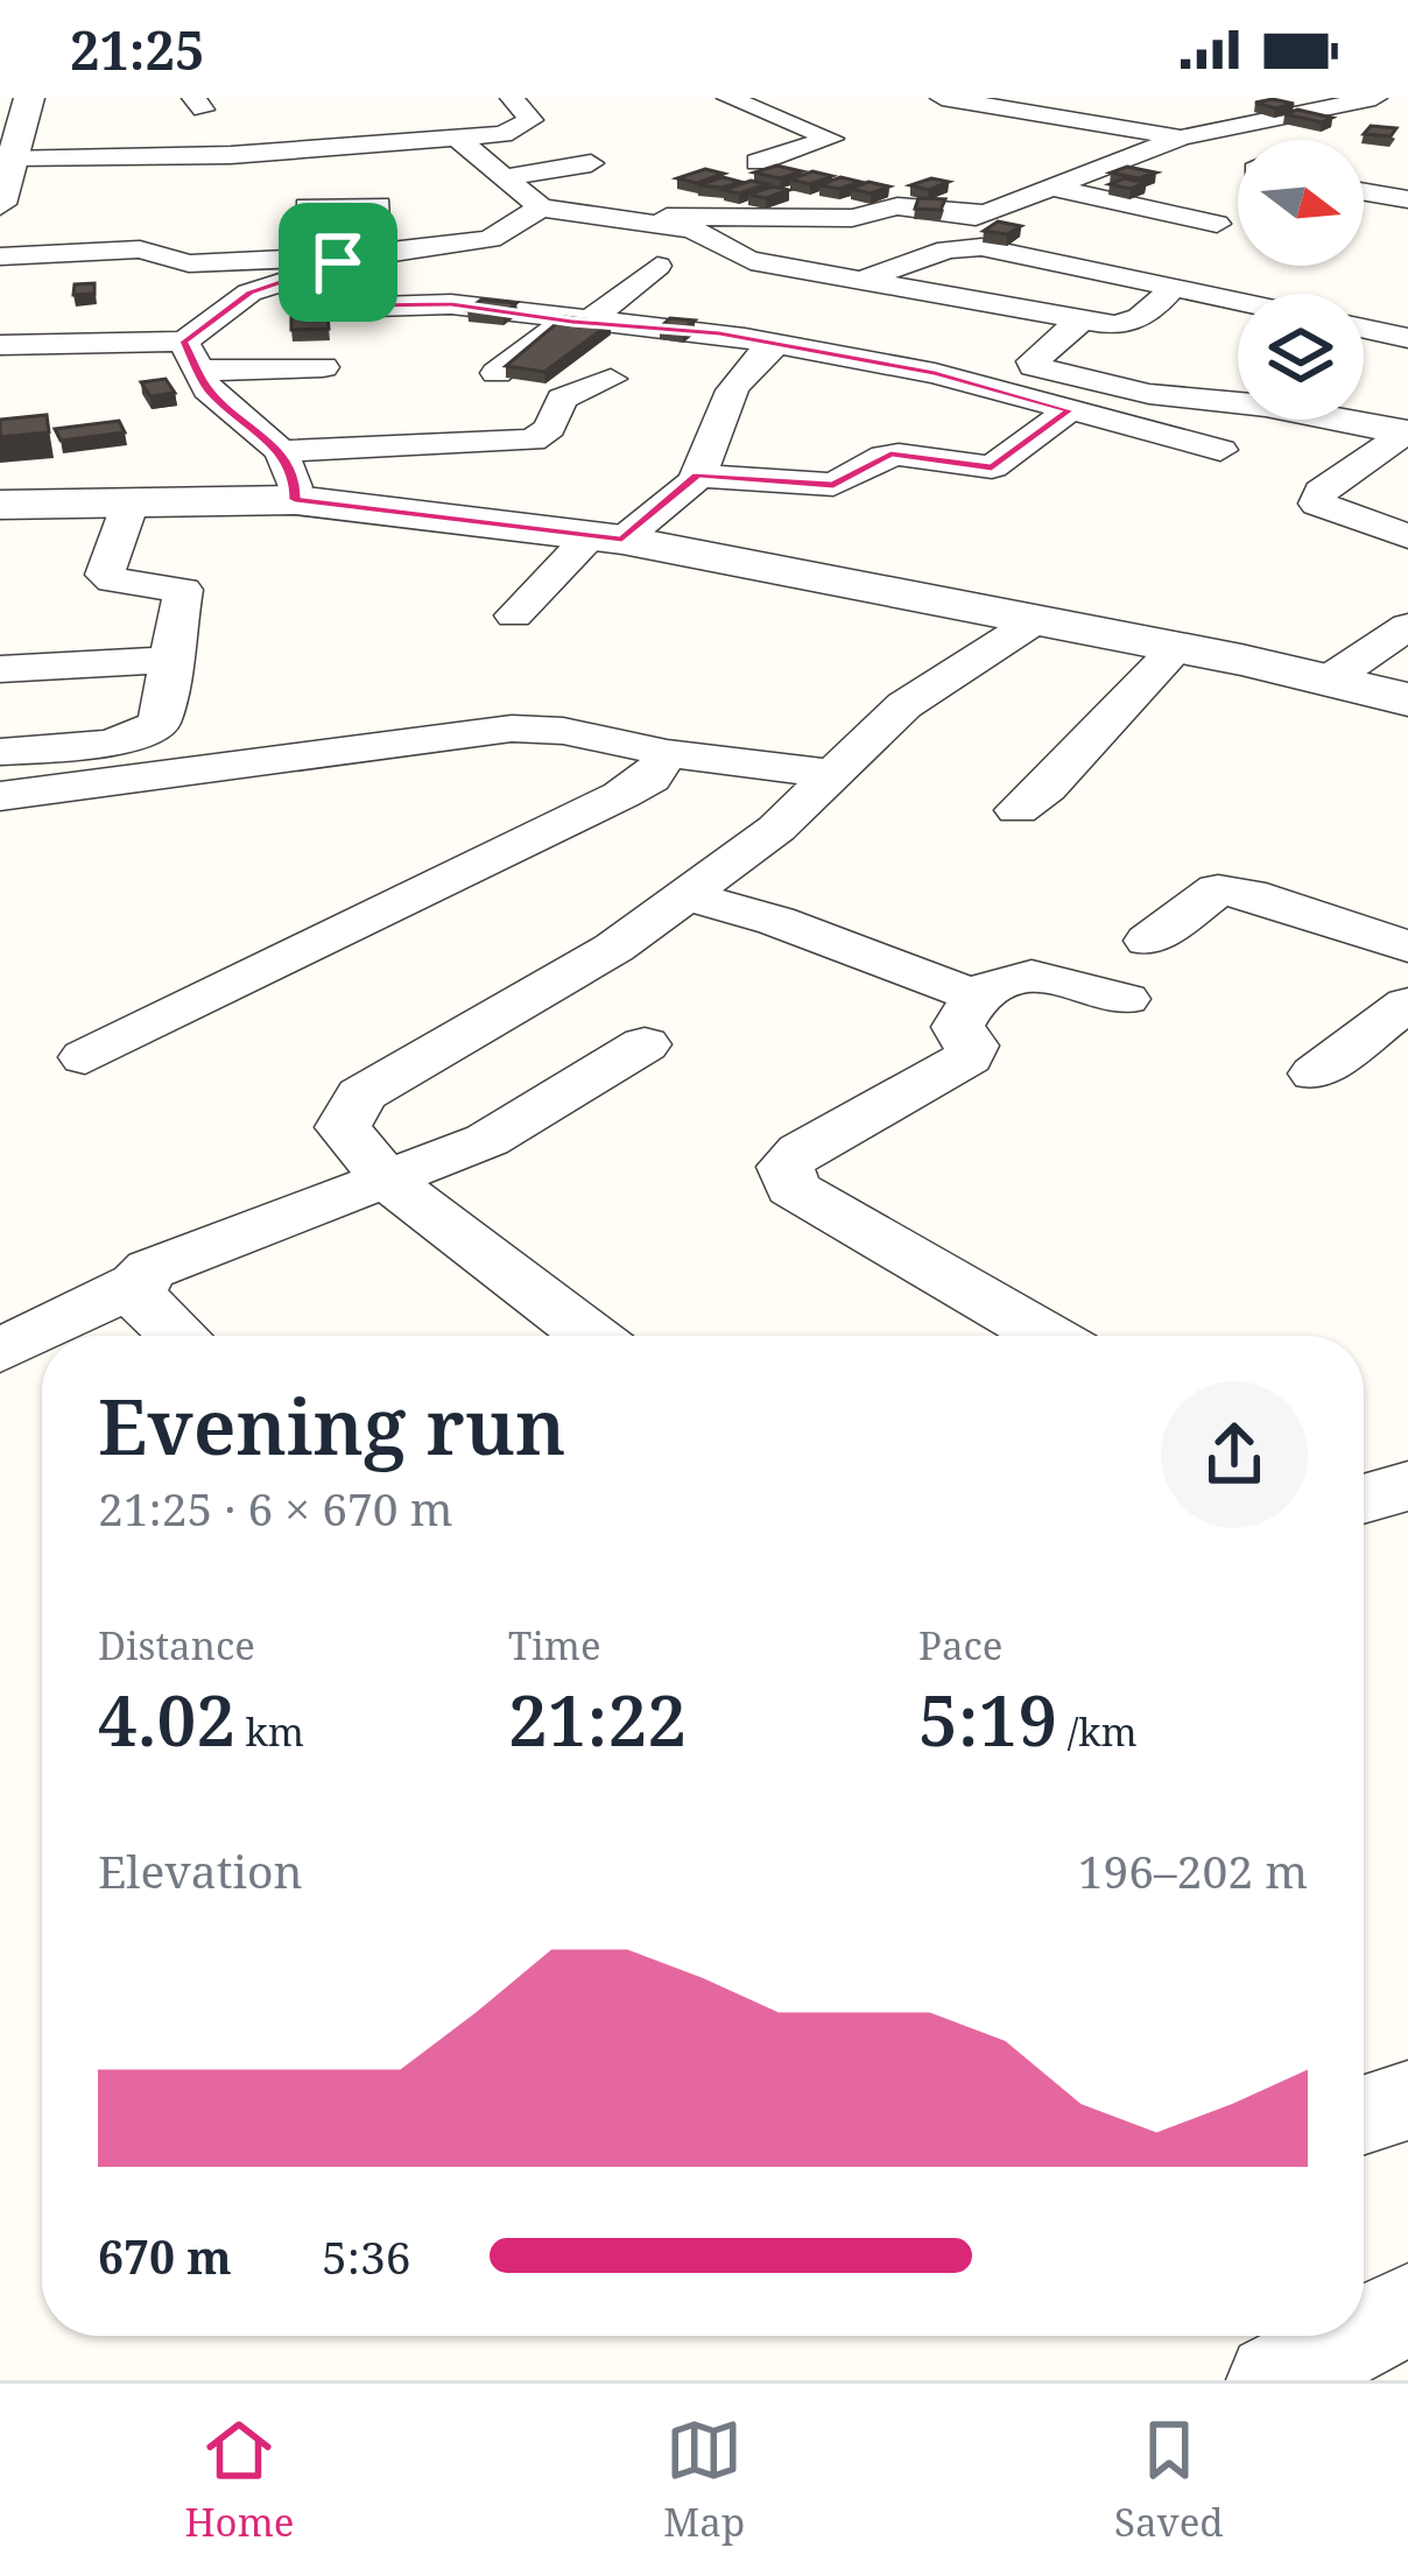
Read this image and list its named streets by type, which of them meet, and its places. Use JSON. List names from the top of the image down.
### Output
{
  "north": "right",
  "page": {
    "status": "21:25",
    "heading": ["Evening run", "21:25 · 6 × 670 m"],
    "stats": [
      ["Distance", "4.02 km"],
      ["Time", "21:22"],
      ["Pace", "5:19 /km"]
    ],
    "chart": ["Elevation", "196–202 m"],
    "list": [
      {
        "name": "670 m",
        "note": "5:36"
      }
    ],
    "tabs": ["Home", "Map", "Saved"]
  }
}
